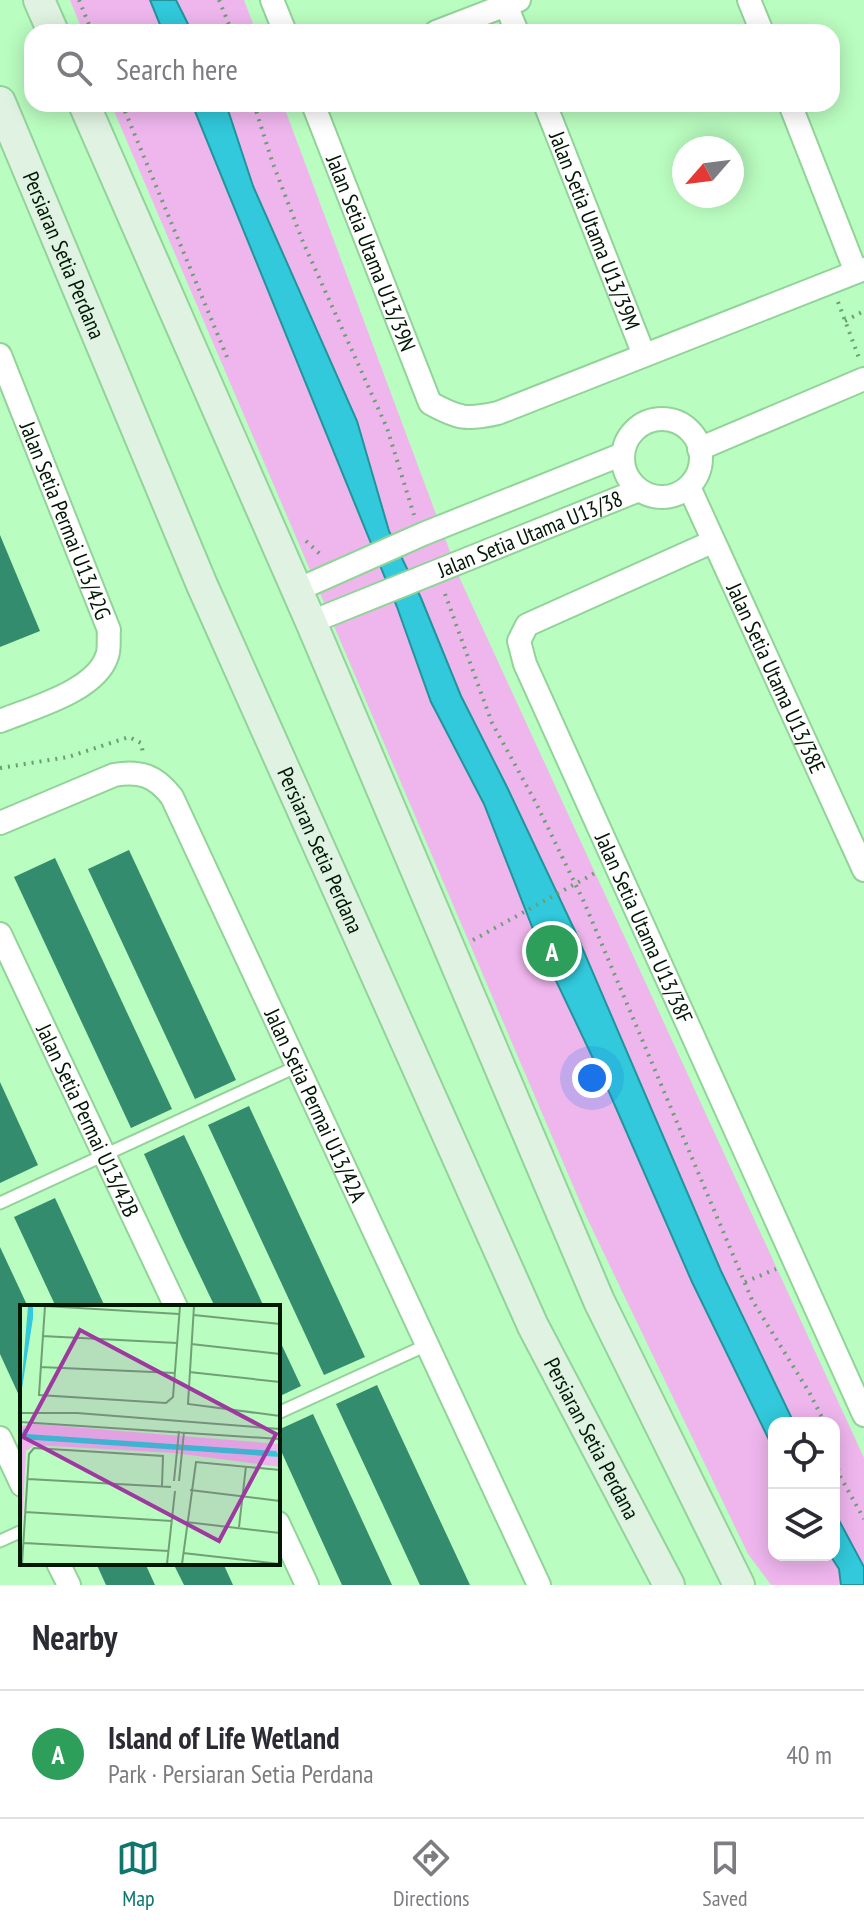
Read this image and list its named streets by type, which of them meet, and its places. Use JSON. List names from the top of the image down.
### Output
{
  "streets": {
    "main road": ["Persiaran Setia Perdana"],
    "street": [
      "Jalan Setia Utama U13/39M",
      "Jalan Setia Utama U13/39N",
      "Jalan Setia Permai U13/42G",
      "Jalan Setia Utama U13/38",
      "Jalan Setia Utama U13/38E",
      "Jalan Setia Utama U13/38F",
      "Jalan Setia Permai U13/42A",
      "Jalan Setia Permai U13/42B"
    ]
  },
  "crossings": [
    ["Jalan Setia Utama U13/39M", "Jalan Setia Utama U13/39N"],
    ["Jalan Setia Utama U13/38", "Jalan Setia Utama U13/38E"],
    ["Jalan Setia Utama U13/38E", "Jalan Setia Utama U13/38F"]
  ],
  "north": "bottom left",
  "page": {
    "search": "Search here",
    "pins": "A",
    "heading": "Nearby",
    "list": [
      {
        "mark": "A",
        "name": "Island of Life Wetland",
        "note": "Park · Persiaran Setia Perdana",
        "value": "40 m"
      }
    ],
    "nav": ["Map", "Directions", "Saved"]
  }
}
